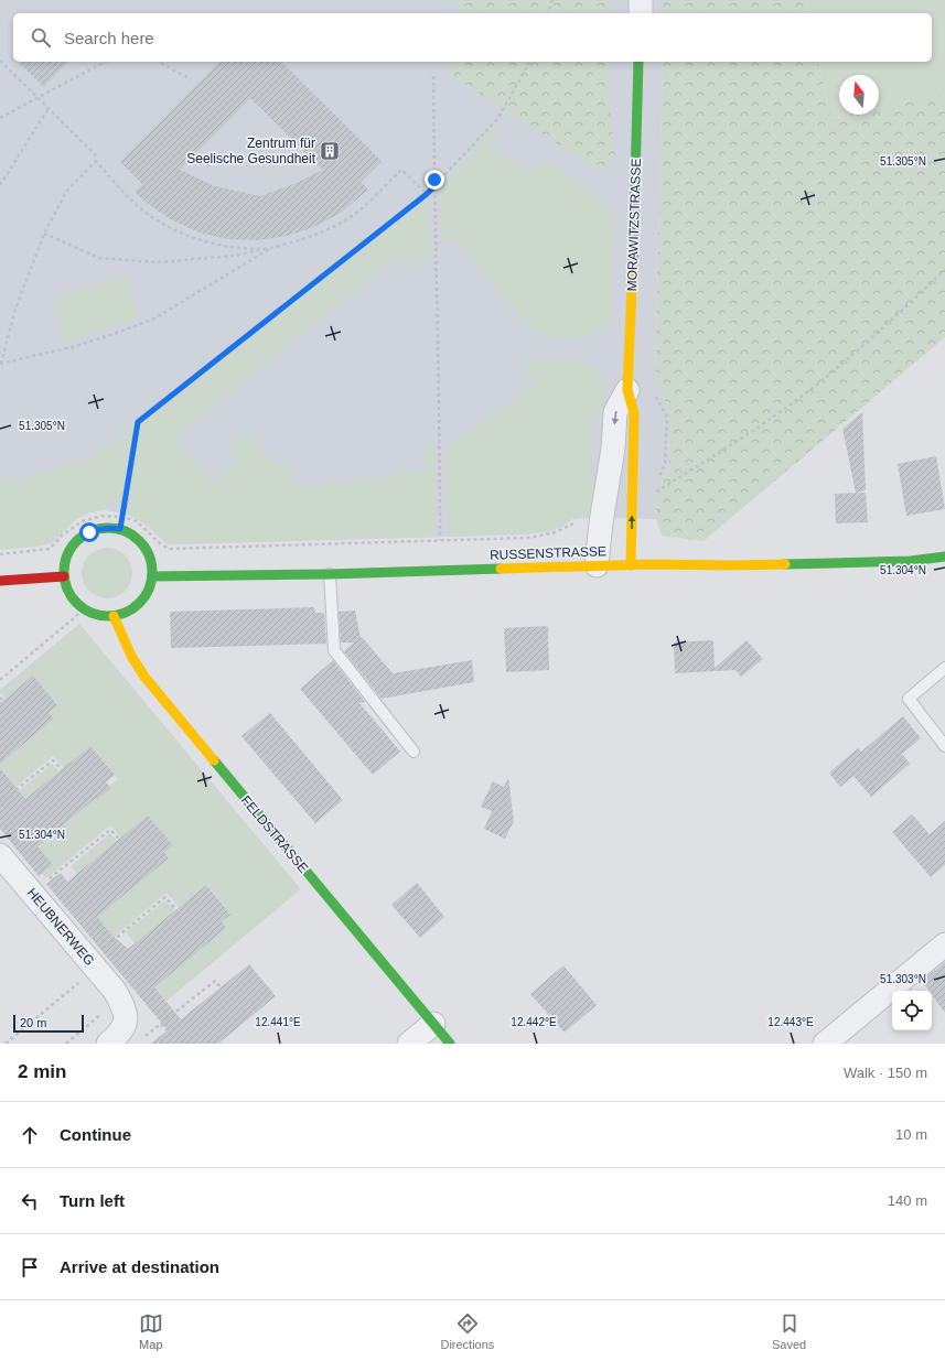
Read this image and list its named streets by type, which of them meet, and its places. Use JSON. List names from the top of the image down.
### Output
{
  "streets": {
    "street": [
      "MORAWITZSTRASSE",
      "RUSSENSTRASSE",
      "FELDSTRASSE",
      "HEUBNERWEG"
    ]
  },
  "crossings": [
    ["MORAWITZSTRASSE", "RUSSENSTRASSE"],
    ["RUSSENSTRASSE", "FELDSTRASSE"]
  ],
  "places": {
    "building": ["Zentrum für Seelische Gesundheit"]
  },
  "scale_bar": "20 m",
  "north": "top",
  "page": {
    "search": "Search here",
    "scale": "20 m",
    "heading": ["2 min", "Walk · 150 m"],
    "list": [
      ["Continue", "10 m"],
      ["Turn left", "140 m"],
      "Arrive at destination"
    ],
    "nav": ["Map", "Directions", "Saved"]
  },
  "coordinates": [
    "51.305°N",
    "51.304°N",
    "51.303°N",
    "12.441°E",
    "12.442°E",
    "12.443°E"
  ]
}
